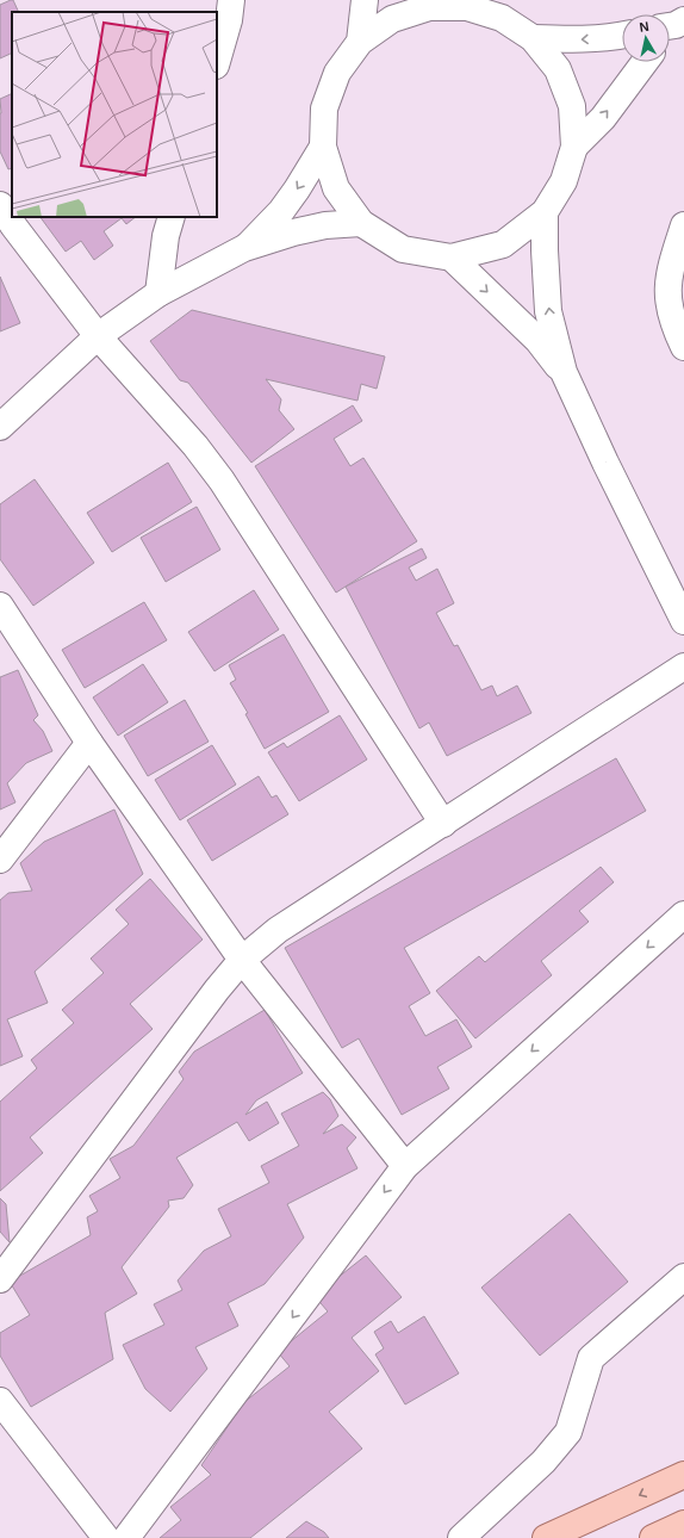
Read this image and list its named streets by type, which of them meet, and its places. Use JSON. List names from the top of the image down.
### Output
{
  "north": "top"
}
